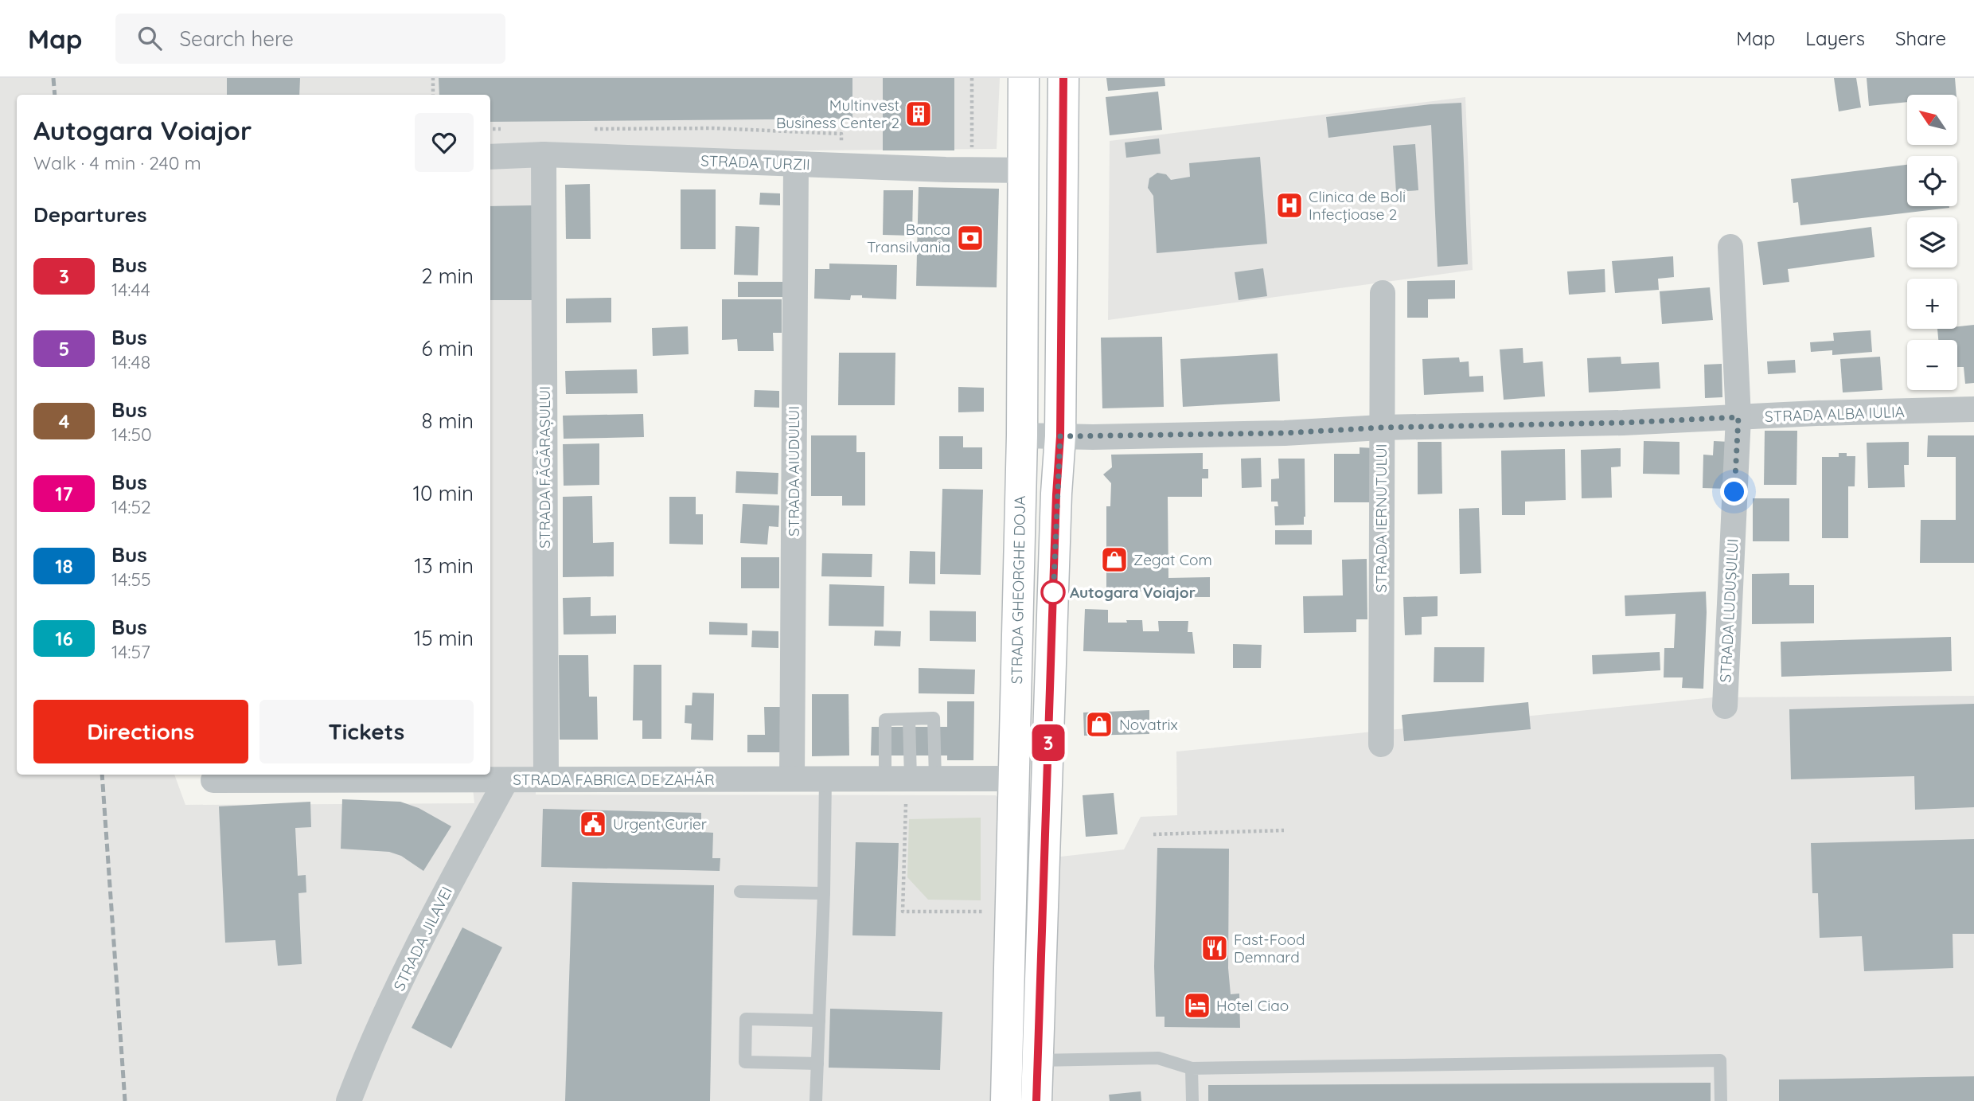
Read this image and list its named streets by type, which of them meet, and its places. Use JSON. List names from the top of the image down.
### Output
{
  "streets": {
    "main road": ["STRADA GHEORGHE DOJA"],
    "street": [
      "STRADA TURZII",
      "STRADA ALBA IULIA",
      "STRADA FĂGĂRAȘULUI",
      "STRADA AIUDULUI",
      "STRADA IERNUTULUI",
      "STRADA LUDUȘULUI",
      "STRADA FABRICA DE ZAHĂR",
      "STRADA JILAVEI"
    ]
  },
  "crossings": [
    ["STRADA TURZII", "STRADA FĂGĂRAȘULUI"],
    ["STRADA TURZII", "STRADA AIUDULUI"],
    ["STRADA TURZII", "STRADA GHEORGHE DOJA"],
    ["STRADA ALBA IULIA", "STRADA IERNUTULUI"],
    ["STRADA ALBA IULIA", "STRADA GHEORGHE DOJA"],
    ["STRADA ALBA IULIA", "STRADA LUDUȘULUI"],
    ["STRADA FĂGĂRAȘULUI", "STRADA FABRICA DE ZAHĂR"],
    ["STRADA AIUDULUI", "STRADA FABRICA DE ZAHĂR"],
    ["STRADA GHEORGHE DOJA", "STRADA FABRICA DE ZAHĂR"],
    ["STRADA FABRICA DE ZAHĂR", "STRADA JILAVEI"]
  ],
  "places": {
    "building": ["Multinvest Business Center 2"],
    "hospital": ["Clinica de Boli Infecțioase 2"],
    "bank": ["Banca Transilvania"],
    "shop": ["Zegat Com", "Novatrix"],
    "other": ["Autogara Voiajor"],
    "public building": ["Urgent Curier"],
    "restaurant": ["Fast-Food Demnard"],
    "hotel": ["Hotel Ciao"]
  },
  "lines": ["bus line 3"],
  "north": "top left",
  "page": {
    "header": "Map",
    "search": "Search here",
    "nav": ["Map", "Layers", "Share"],
    "on_map": "3",
    "map_buttons": ["+", "−"],
    "heading": [
      ["Autogara Voiajor", "Walk · 4 min · 240 m"],
      "Departures"
    ],
    "list": [
      {
        "mark": "3",
        "name": "Bus",
        "note": "14:44",
        "value": "2 min"
      },
      {
        "mark": "5",
        "name": "Bus",
        "note": "14:48",
        "value": "6 min"
      },
      {
        "mark": "4",
        "name": "Bus",
        "note": "14:50",
        "value": "8 min"
      },
      {
        "mark": "17",
        "name": "Bus",
        "note": "14:52",
        "value": "10 min"
      },
      {
        "mark": "18",
        "name": "Bus",
        "note": "14:55",
        "value": "13 min"
      },
      {
        "mark": "16",
        "name": "Bus",
        "note": "14:57",
        "value": "15 min"
      }
    ],
    "buttons": ["Directions", "Tickets"]
  }
}
